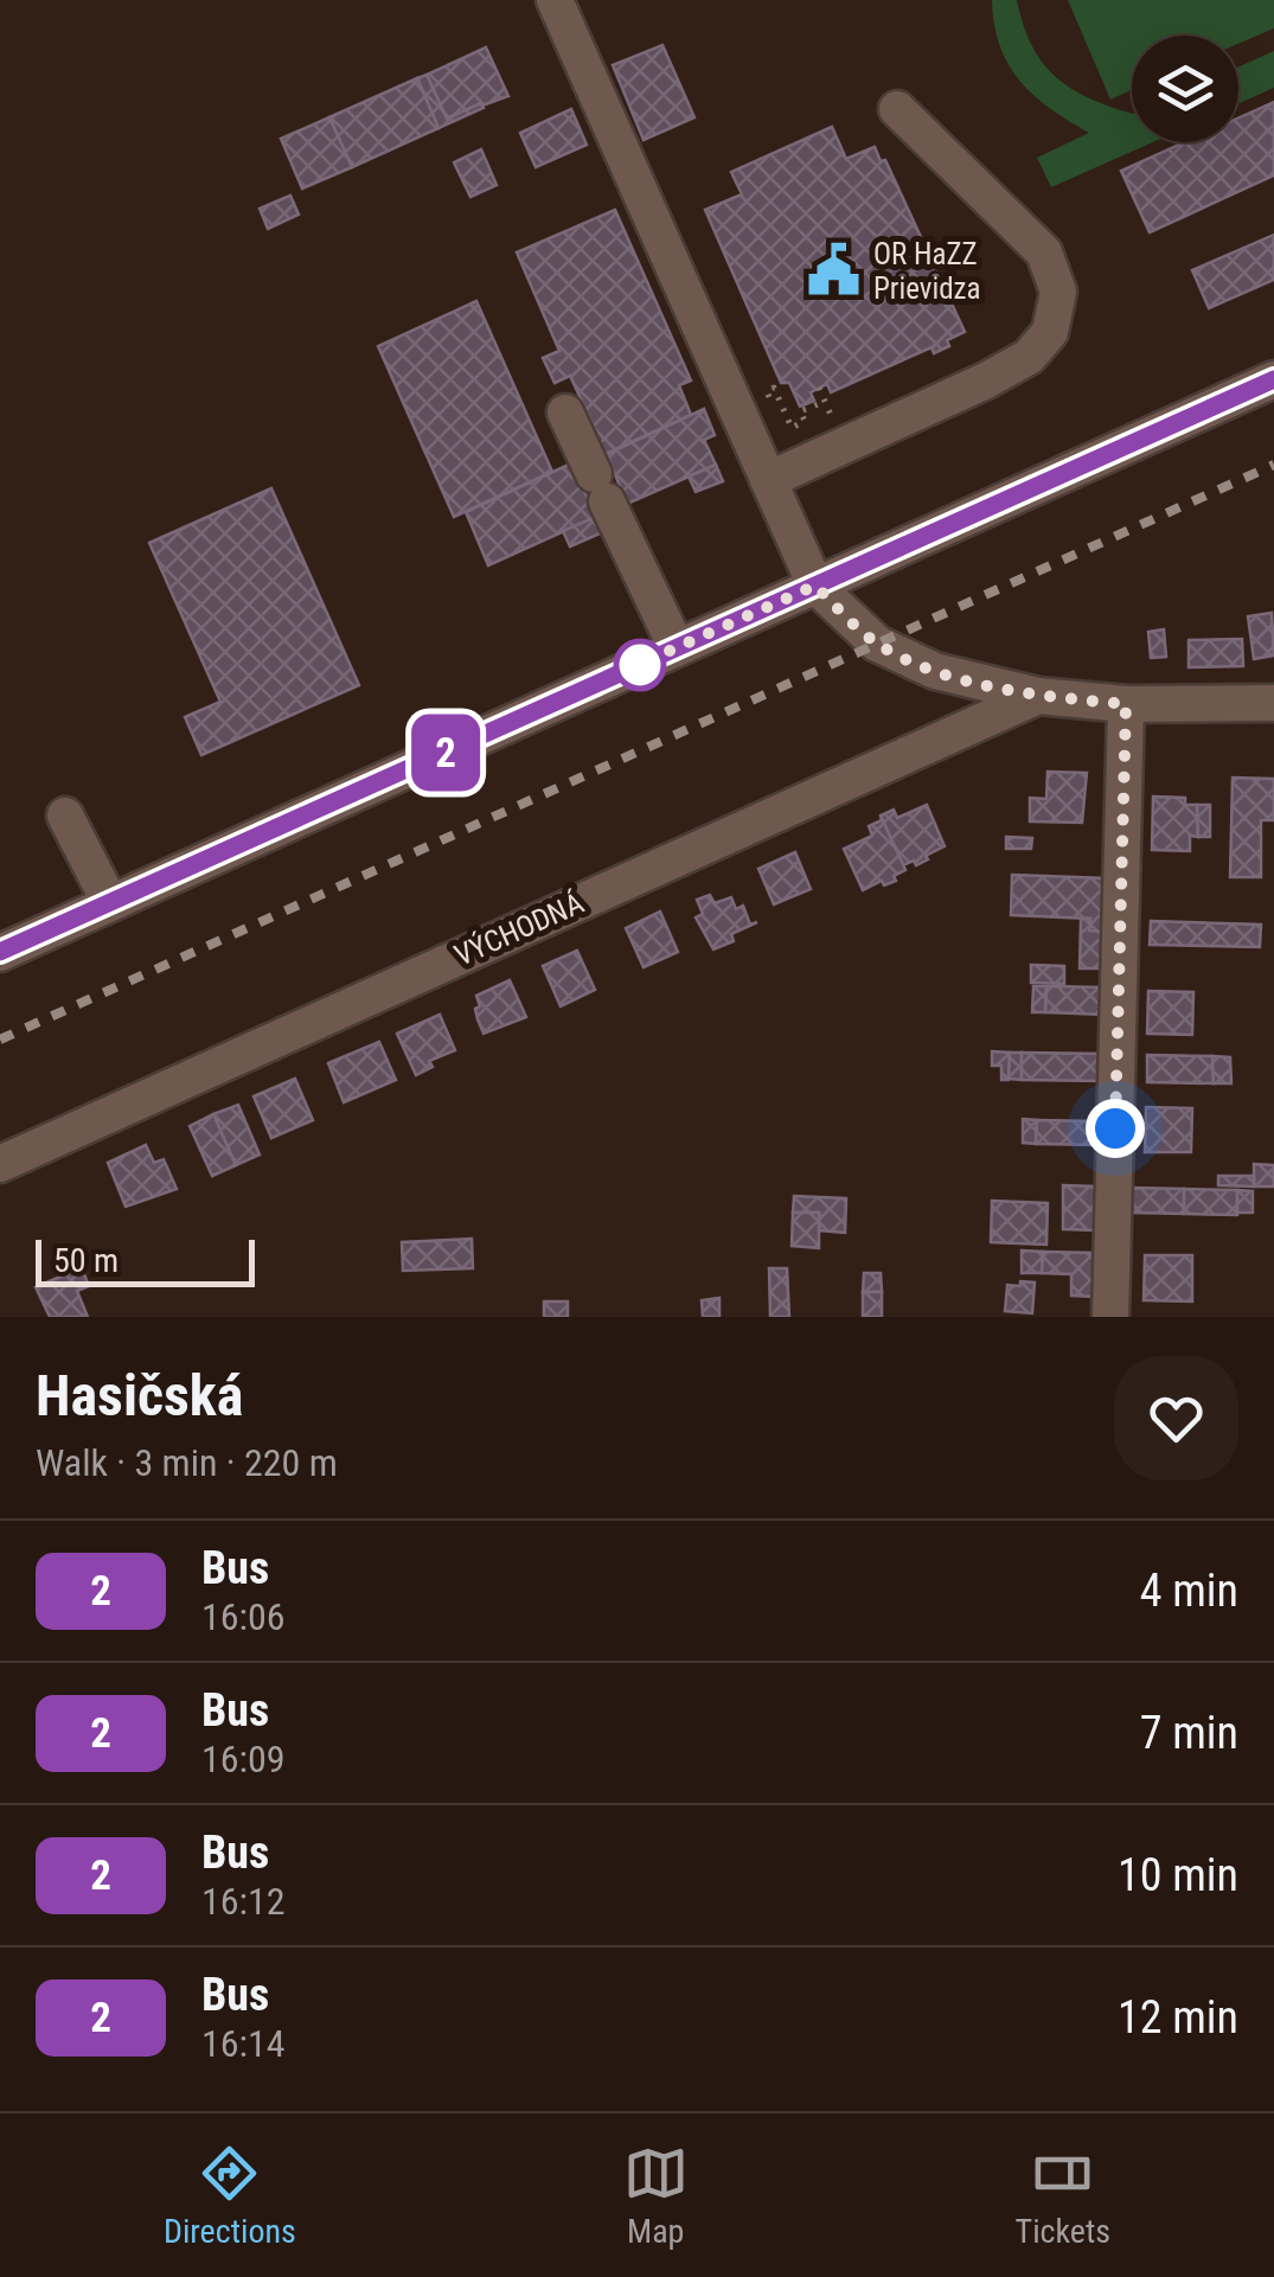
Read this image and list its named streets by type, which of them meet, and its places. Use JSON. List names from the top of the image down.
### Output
{
  "streets": {
    "street": ["VÝCHODNÁ"]
  },
  "places": {
    "public building": ["OR HaZZ Prievidza"]
  },
  "lines": ["bus line 2"],
  "scale_bar": "50 m",
  "page": {
    "on_map": "2",
    "scale": "50 m",
    "heading": ["Hasičská", "Walk · 3 min · 220 m"],
    "list": [
      {
        "mark": "2",
        "name": "Bus",
        "note": "16:06",
        "value": "4 min"
      },
      {
        "mark": "2",
        "name": "Bus",
        "note": "16:09",
        "value": "7 min"
      },
      {
        "mark": "2",
        "name": "Bus",
        "note": "16:12",
        "value": "10 min"
      },
      {
        "mark": "2",
        "name": "Bus",
        "note": "16:14",
        "value": "12 min"
      }
    ],
    "tabs": ["Directions", "Map", "Tickets"]
  }
}
